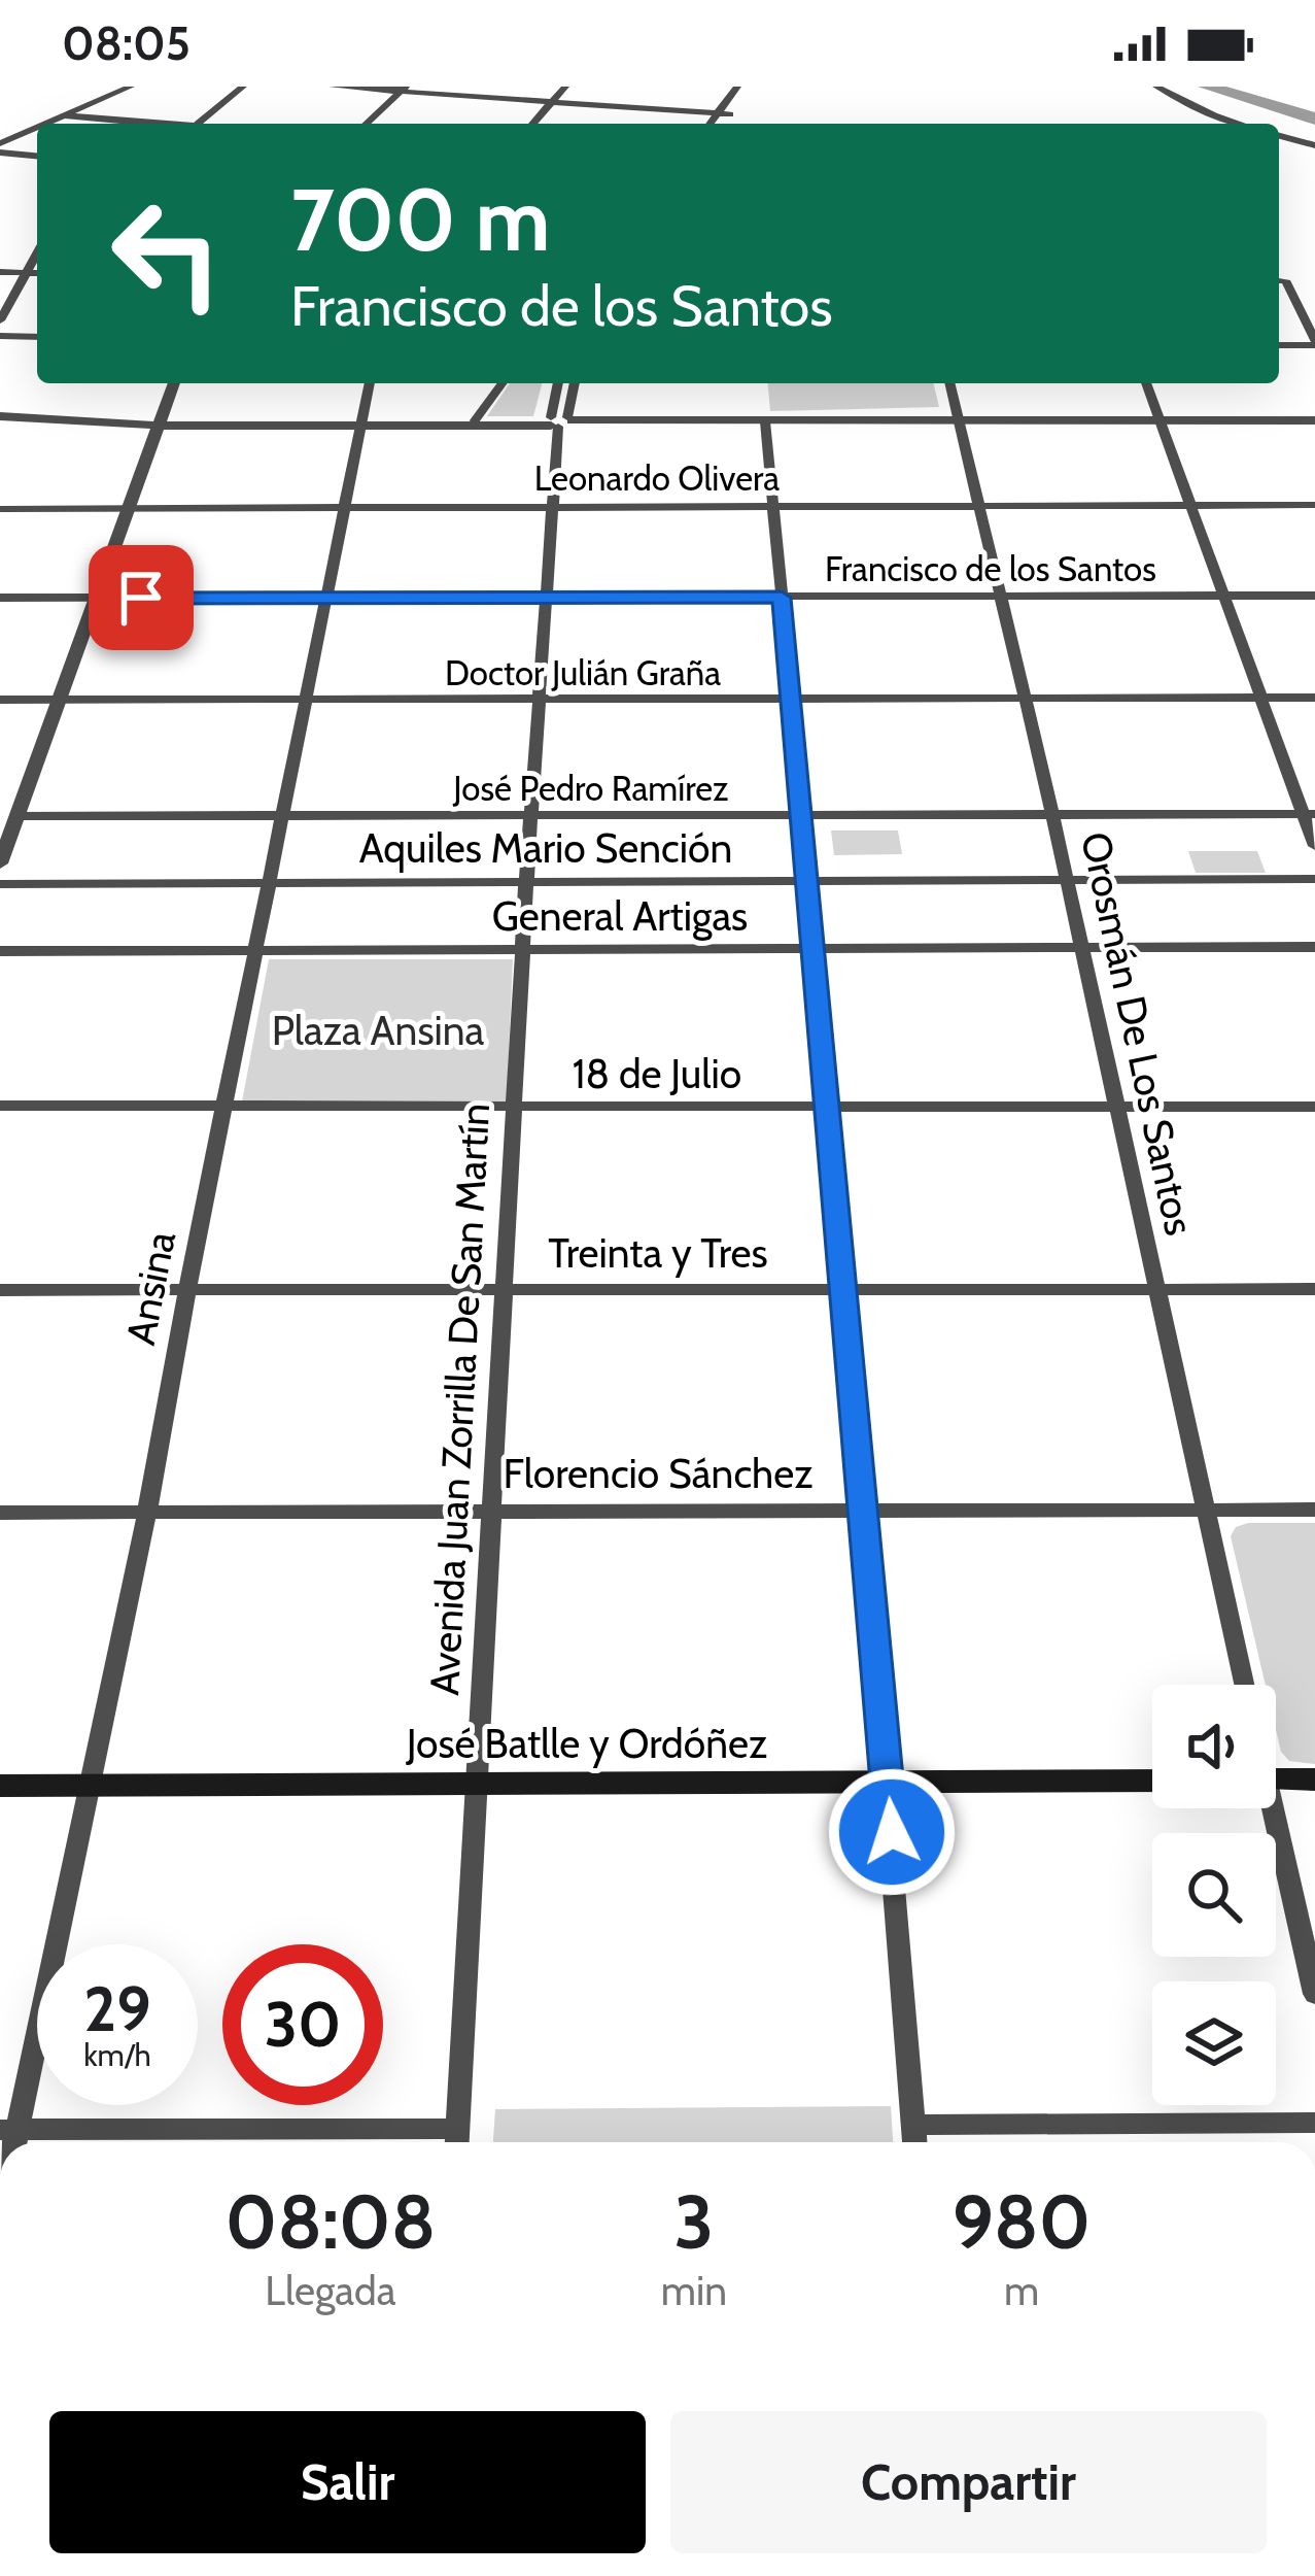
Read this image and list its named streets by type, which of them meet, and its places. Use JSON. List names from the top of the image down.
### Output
{
  "streets": {
    "main road": ["José Batlle y Ordóñez"],
    "street": [
      "Leonardo Olivera",
      "Francisco de los Santos",
      "Doctor Julián Graña",
      "José Pedro Ramírez",
      "Aquiles Mario Sención",
      "General Artigas",
      "Orosmán De Los Santos",
      "18 de Julio",
      "Treinta y Tres",
      "Ansina",
      "Avenida Juan Zorrilla De San Martín",
      "Florencio Sánchez"
    ]
  },
  "crossings": [
    ["Leonardo Olivera", "Orosmán De Los Santos"],
    ["Leonardo Olivera", "Ansina"],
    ["Leonardo Olivera", "Avenida Juan Zorrilla De San Martín"],
    ["Francisco de los Santos", "Orosmán De Los Santos"],
    ["Francisco de los Santos", "Ansina"],
    ["Francisco de los Santos", "Avenida Juan Zorrilla De San Martín"],
    ["Doctor Julián Graña", "Orosmán De Los Santos"],
    ["Doctor Julián Graña", "Ansina"],
    ["Doctor Julián Graña", "Avenida Juan Zorrilla De San Martín"],
    ["José Pedro Ramírez", "Orosmán De Los Santos"],
    ["José Pedro Ramírez", "Ansina"],
    ["José Pedro Ramírez", "Avenida Juan Zorrilla De San Martín"],
    ["Aquiles Mario Sención", "Orosmán De Los Santos"],
    ["Aquiles Mario Sención", "Ansina"],
    ["Aquiles Mario Sención", "Avenida Juan Zorrilla De San Martín"],
    ["General Artigas", "Orosmán De Los Santos"],
    ["General Artigas", "Ansina"],
    ["General Artigas", "Avenida Juan Zorrilla De San Martín"],
    ["Orosmán De Los Santos", "18 de Julio"],
    ["Orosmán De Los Santos", "Treinta y Tres"],
    ["Orosmán De Los Santos", "Florencio Sánchez"],
    ["18 de Julio", "Ansina"],
    ["18 de Julio", "Avenida Juan Zorrilla De San Martín"],
    ["Treinta y Tres", "Ansina"],
    ["Treinta y Tres", "Avenida Juan Zorrilla De San Martín"],
    ["Ansina", "Florencio Sánchez"],
    ["Ansina", "José Batlle y Ordóñez"],
    ["Avenida Juan Zorrilla De San Martín", "Florencio Sánchez"],
    ["Avenida Juan Zorrilla De San Martín", "José Batlle y Ordóñez"]
  ],
  "parks": ["Plaza Ansina"],
  "page": {
    "status": "08:05",
    "turn": ["700 m", "Francisco de los Santos"],
    "speed": "29 km/h",
    "limit": "30",
    "eta": [
      "08:08",
      "Llegada",
      "3",
      "min",
      "980",
      "m"
    ],
    "buttons": ["Salir", "Compartir"]
  }
}
